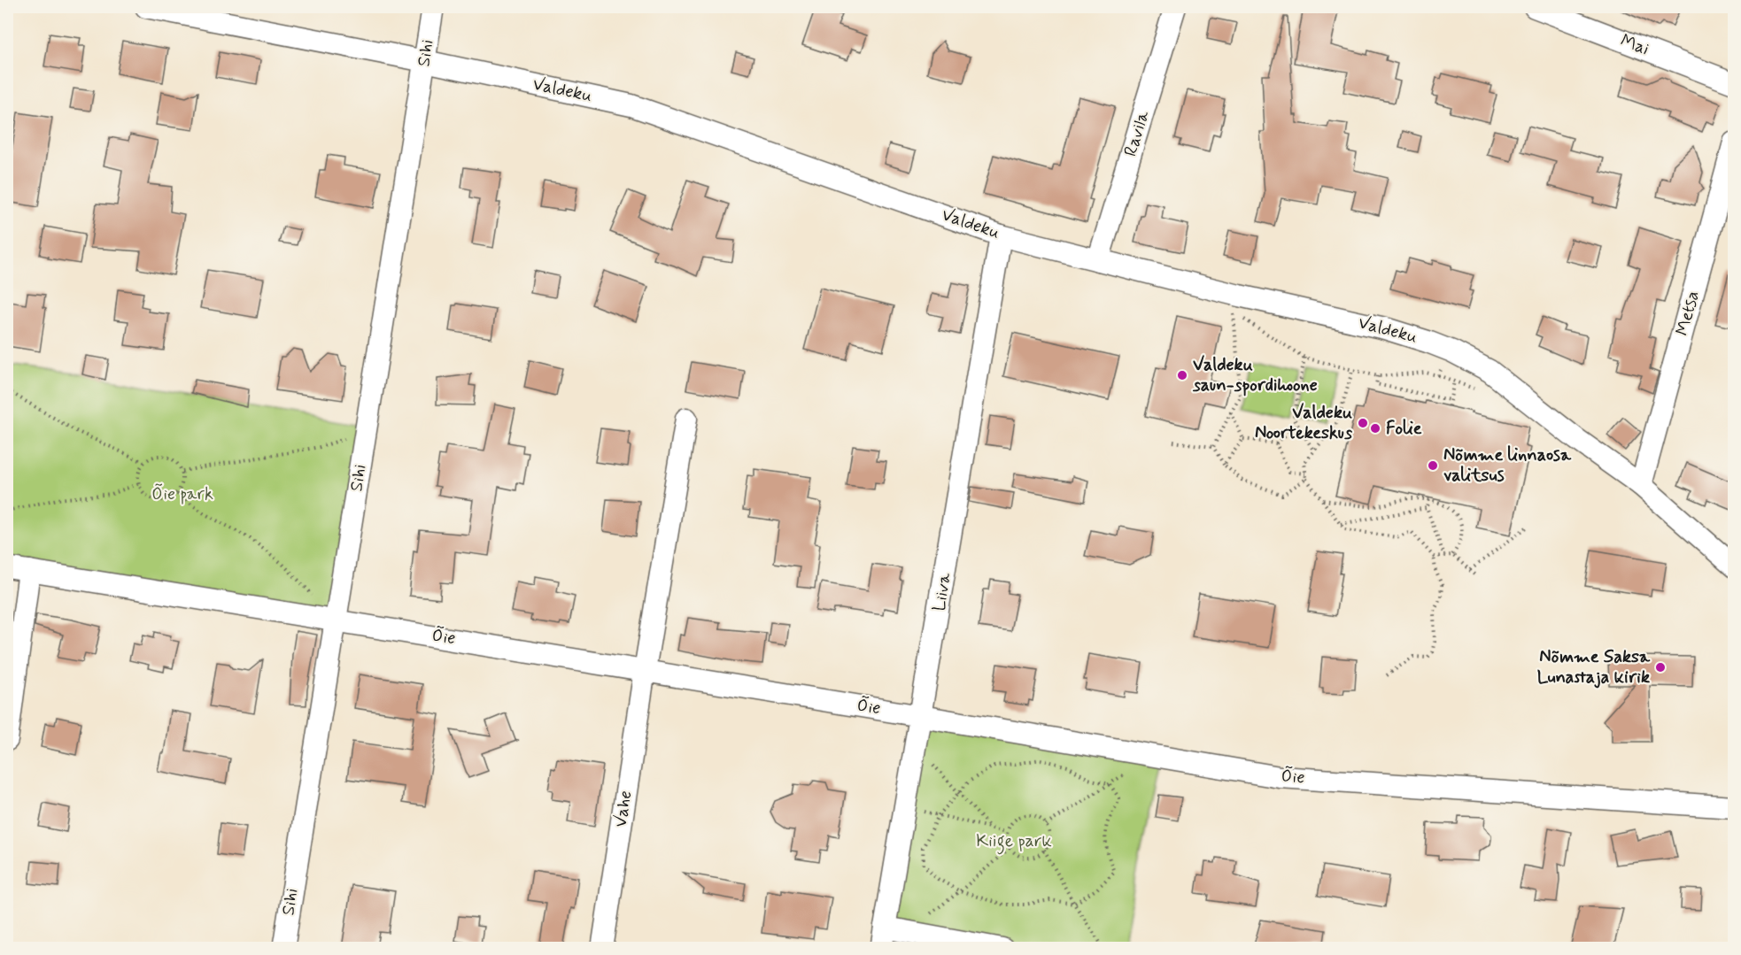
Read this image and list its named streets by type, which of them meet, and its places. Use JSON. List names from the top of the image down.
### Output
{
  "streets": {
    "street": [
      "Mai",
      "Sihi",
      "Valdeku",
      "Ravila",
      "Metsa",
      "Liiva",
      "Õie",
      "Vahe"
    ]
  },
  "crossings": [
    ["Sihi", "Valdeku"],
    ["Sihi", "Õie"],
    ["Valdeku", "Ravila"],
    ["Valdeku", "Metsa"],
    ["Valdeku", "Liiva"],
    ["Liiva", "Õie"],
    ["Õie", "Vahe"]
  ],
  "parks": ["Õie park", "Kiige park"],
  "places": [
    "Valdeku saun-spordihoone",
    "Valdeku Noortekeskus",
    "Folie",
    "Nõmme linnaosa valitsus",
    "Nõmme Saksa Lunastaja kirik"
  ]
}
